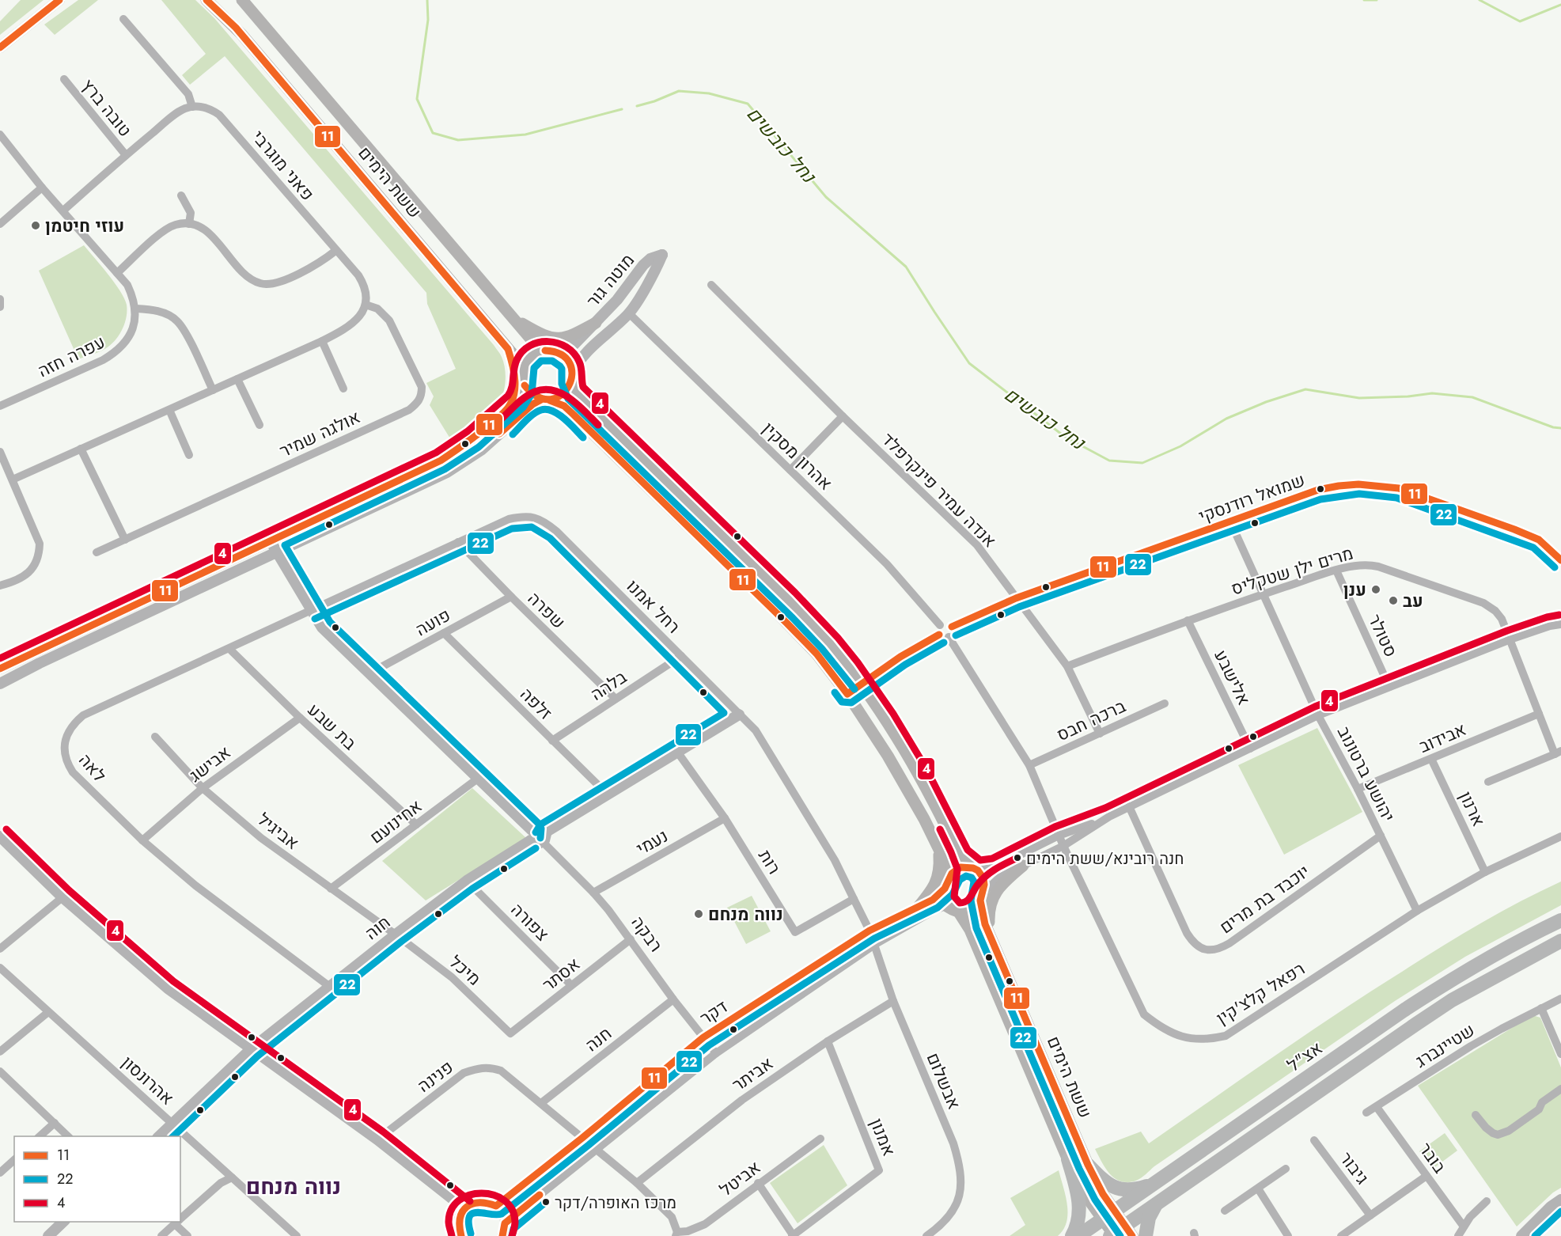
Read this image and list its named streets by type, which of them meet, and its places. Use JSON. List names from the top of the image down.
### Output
{
  "streets": {
    "main road": ["ששת הימים", "אצ\"ל"],
    "street": [
      "טובה ברץ",
      "פאני מוגרבי",
      "מוטה גור",
      "עפרה חזה",
      "אולגה שמיר",
      "אהרון מסקין",
      "אנדה עמיר פינקרפלד",
      "שמואל רודנסקי",
      "מרים ילן שטקליס",
      "רחל אמנו",
      "שפרה",
      "פועה",
      "סטולר",
      "אלישבע",
      "בלהה",
      "זלפה",
      "ברכה חבס",
      "בת שבע",
      "אבידוב",
      "אבישג",
      "לאה",
      "יהושע ברטונוב",
      "ארנון",
      "אחינועם",
      "אביגיל",
      "נעמי",
      "רות",
      "יוכבד בת מרים",
      "צפורה",
      "חוה",
      "רבקה",
      "מיכל",
      "אסתר",
      "רפאל קלצ'קין",
      "דקר",
      "חנה",
      "שטיינברג",
      "אביתר",
      "פנינה",
      "אהרונסון",
      "אבשלום",
      "אמנון",
      "בובר",
      "גיבור",
      "אביטל"
    ]
  },
  "crossings": [
    ["טובה ברץ", "פאני מוגרבי"],
    ["טובה ברץ", "עפרה חזה"],
    ["פאני מוגרבי", "אולגה שמיר"],
    ["ששת הימים", "מוטה גור"],
    ["ששת הימים", "דקר"],
    ["ששת הימים", "אצ\"ל"],
    ["מוטה גור", "אהרון מסקין"],
    ["אהרון מסקין", "שמואל רודנסקי"],
    ["אנדה עמיר פינקרפלד", "שמואל רודנסקי"],
    ["אנדה עמיר פינקרפלד", "מרים ילן שטקליס"],
    ["אנדה עמיר פינקרפלד", "ברכה חבס"],
    ["שמואל רודנסקי", "יהושע ברטונוב"],
    ["מרים ילן שטקליס", "סטולר"],
    ["מרים ילן שטקליס", "אלישבע"],
    ["מרים ילן שטקליס", "אבידוב"],
    ["מרים ילן שטקליס", "יהושע ברטונוב"],
    ["רחל אמנו", "שפרה"],
    ["רחל אמנו", "בלהה"],
    ["רחל אמנו", "לאה"],
    ["רחל אמנו", "רות"],
    ["רחל אמנו", "דקר"],
    ["רחל אמנו", "אבשלום"],
    ["שפרה", "פועה"],
    ["שפרה", "בלהה"],
    ["פועה", "זלפה"],
    ["בלהה", "זלפה"],
    ["בת שבע", "אבישג"],
    ["בת שבע", "לאה"],
    ["בת שבע", "אחינועם"],
    ["אבידוב", "יהושע ברטונוב"],
    ["אבידוב", "ארנון"],
    ["אבישג", "לאה"],
    ["אבישג", "אביגיל"],
    ["לאה", "חוה"],
    ["יהושע ברטונוב", "יוכבד בת מרים"],
    ["יהושע ברטונוב", "רפאל קלצ'קין"],
    ["ארנון", "רפאל קלצ'קין"],
    ["אחינועם", "אביגיל"],
    ["אביגיל", "חוה"],
    ["אביגיל", "מיכל"],
    ["נעמי", "רות"],
    ["נעמי", "רבקה"],
    ["צפורה", "חוה"],
    ["צפורה", "אסתר"],
    ["חוה", "מיכל"],
    ["חוה", "אהרונסון"],
    ["רבקה", "אסתר"],
    ["רבקה", "דקר"],
    ["רבקה", "חנה"],
    ["מיכל", "אסתר"],
    ["דקר", "פנינה"],
    ["דקר", "אבשלום"],
    ["חנה", "פנינה"],
    ["שטיינברג", "בובר"],
    ["אביתר", "פנינה"],
    ["אביתר", "אבשלום"],
    ["אביתר", "אמנון"],
    ["פנינה", "אביטל"]
  ],
  "districts": ["נווה מנחם"],
  "water": ["נחל כובשים"],
  "places": [
    "עוזי חיטמן",
    "ענן",
    "עב",
    "חנה רובינא/ששת הימים",
    "נווה מנחם",
    "מרכז האופרה/דקר"
  ],
  "lines": ["transit line 11", "transit line 4", "transit line 22"],
  "legend": ["11", "22", "4"]
}
